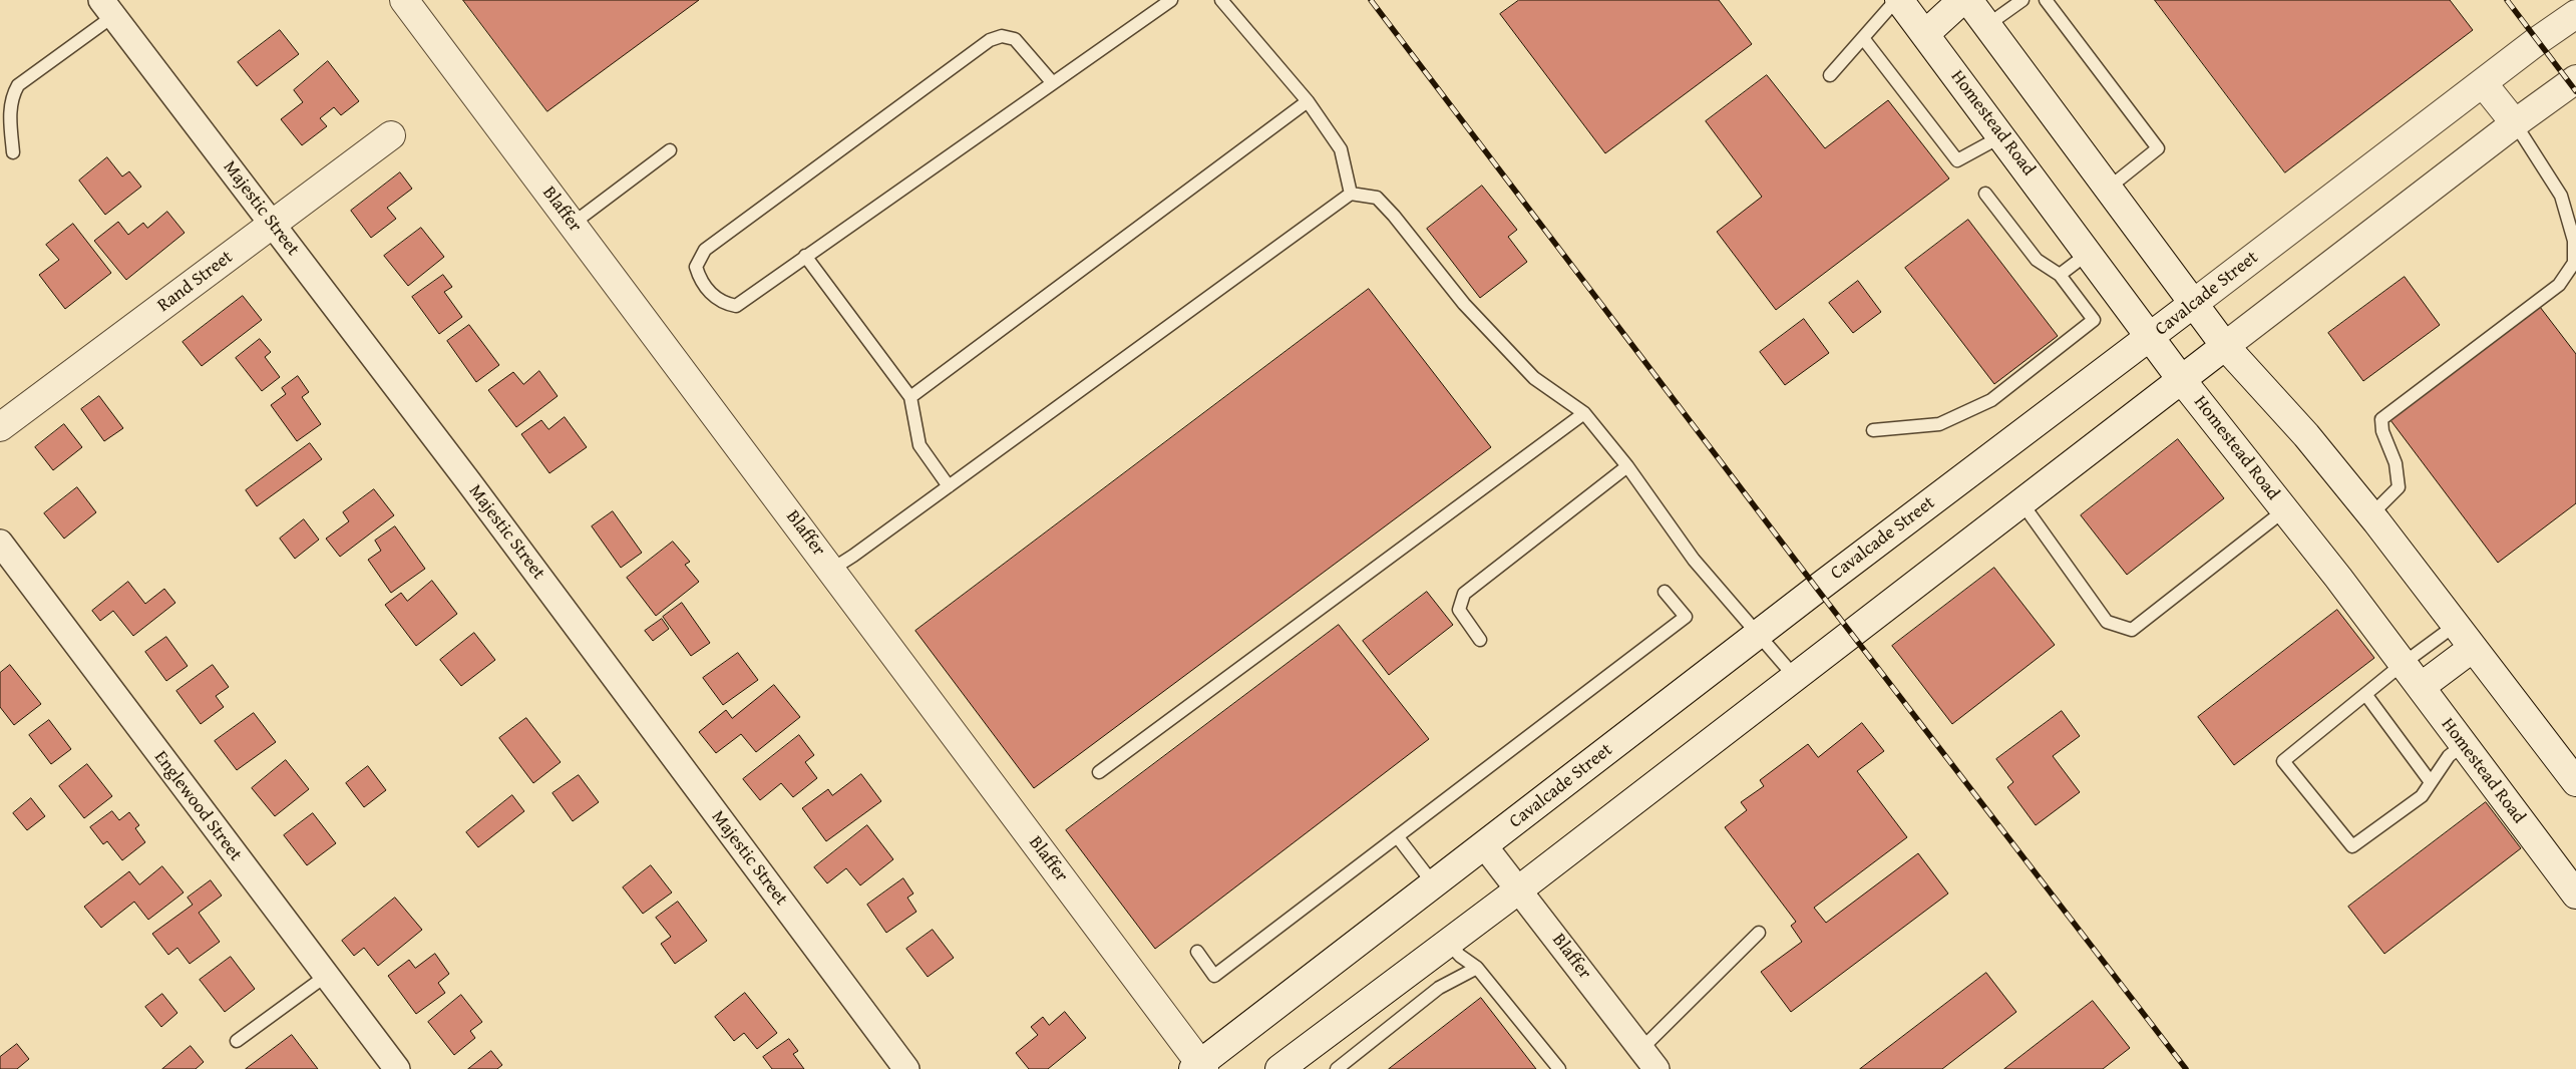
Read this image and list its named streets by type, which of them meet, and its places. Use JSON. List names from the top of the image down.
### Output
{
  "streets": {
    "main road": [
      "Homestead Road",
      "Blaffer",
      "Rand Street",
      "Cavalcade Street"
    ],
    "street": ["Majestic Street", "Englewood Street"]
  },
  "crossings": [
    ["Homestead Road", "Cavalcade Street"],
    ["Majestic Street", "Rand Street"],
    ["Blaffer", "Cavalcade Street"]
  ]
}
